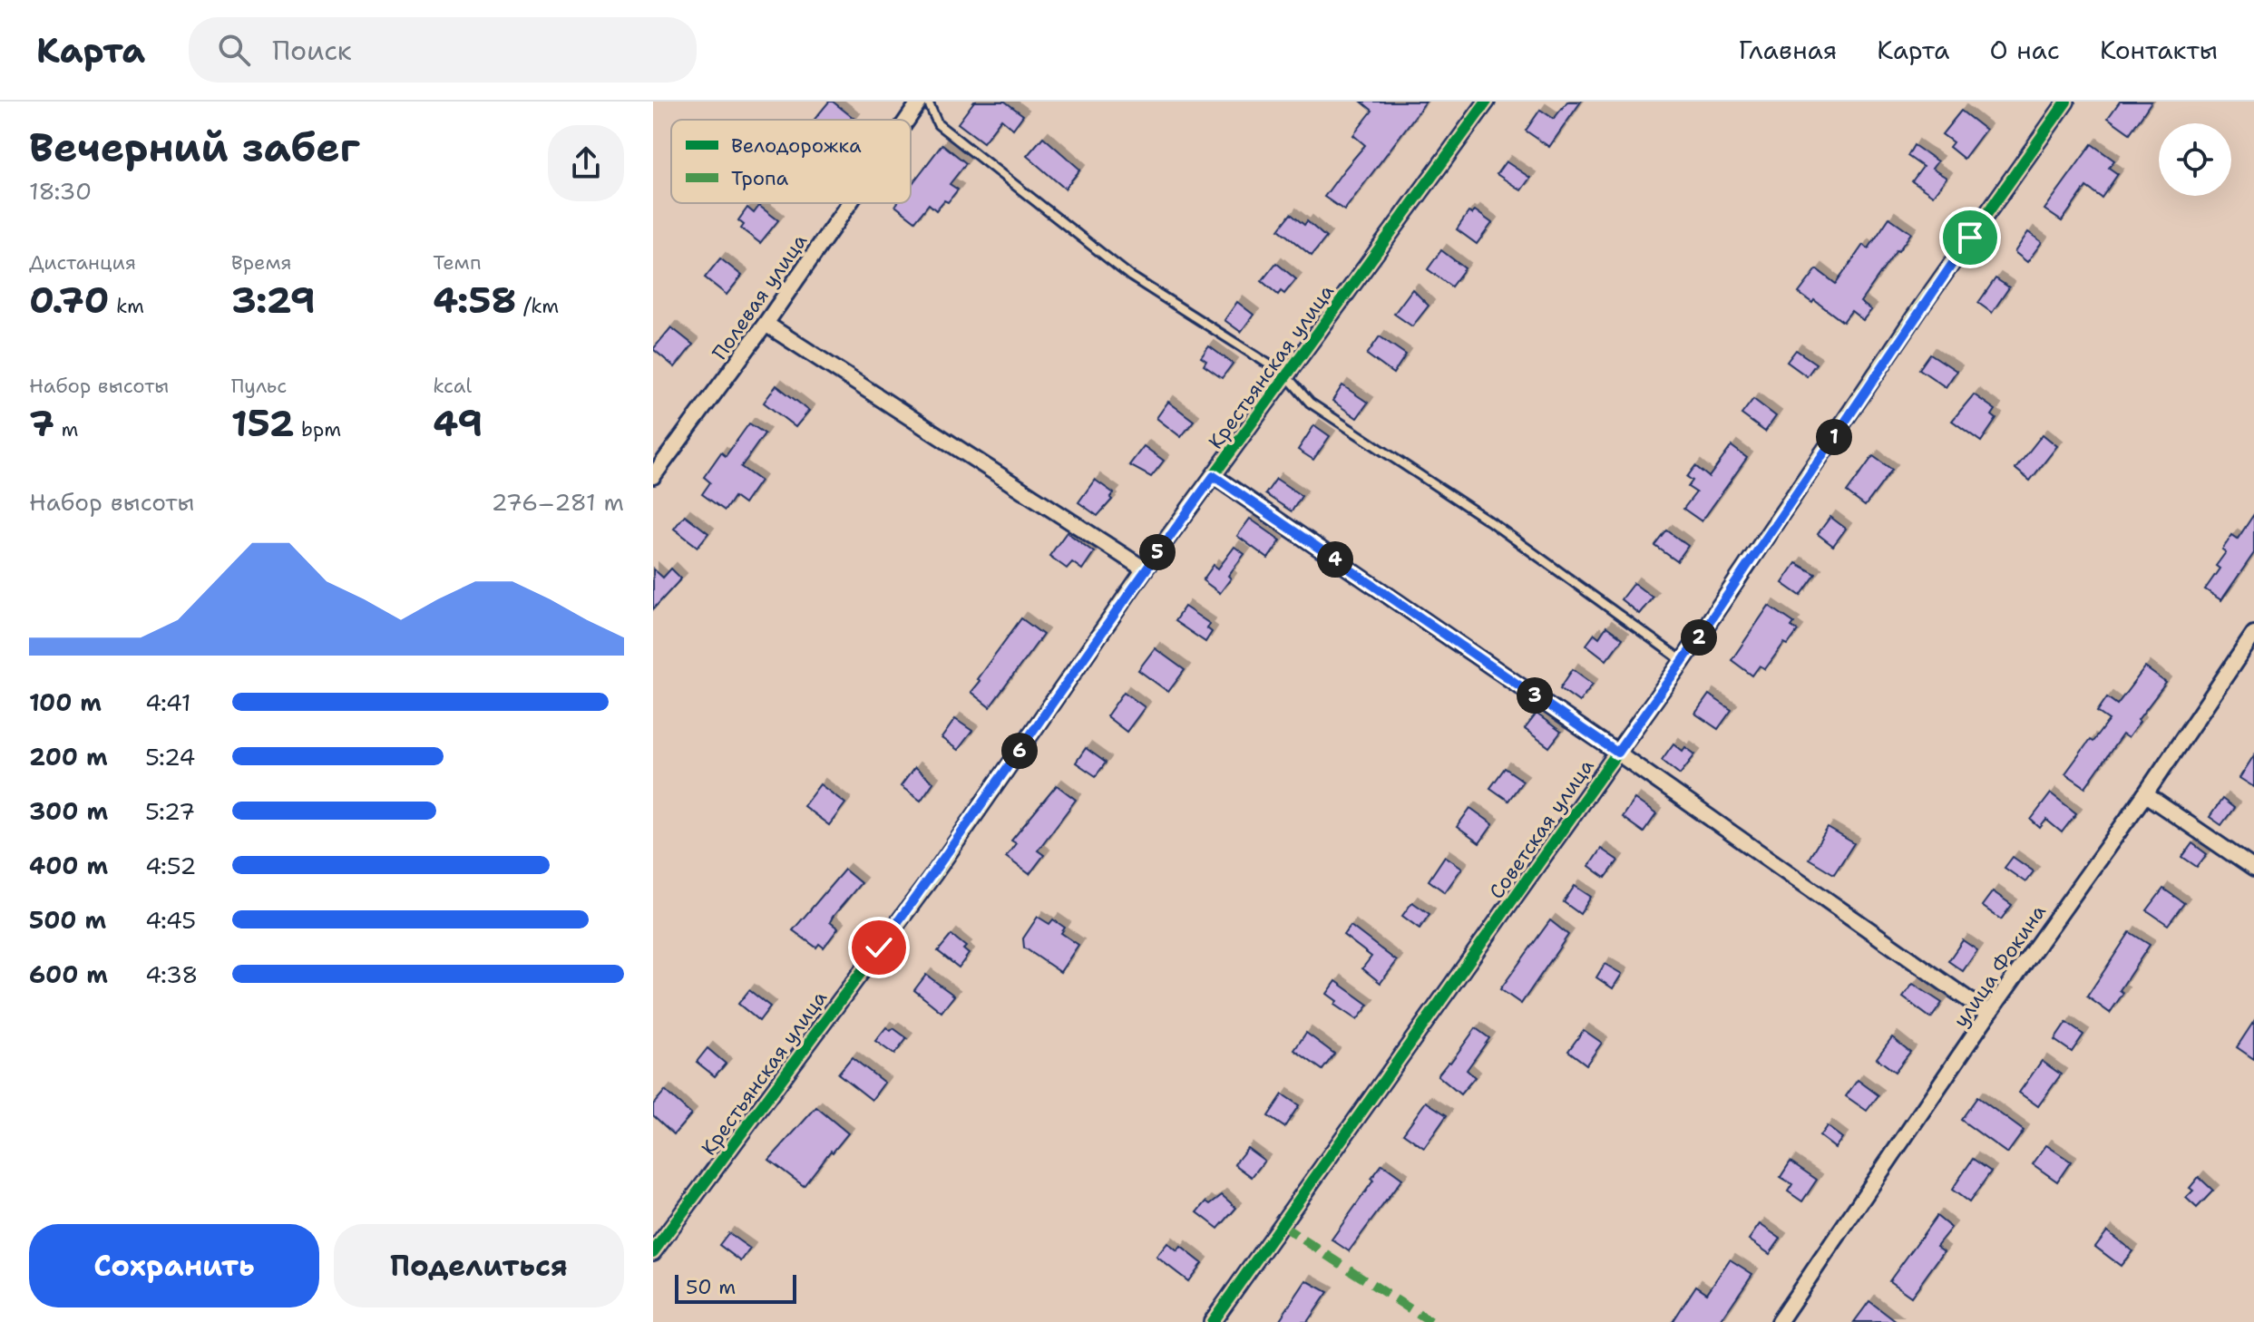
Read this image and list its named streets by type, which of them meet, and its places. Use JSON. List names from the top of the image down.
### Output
{
  "streets": {
    "street": [
      "Полевая улица",
      "Крестьянская улица",
      "Советская улица",
      "улица Фокина"
    ]
  },
  "legend": ["Велодорожка", "Тропа"],
  "scale_bar": "50 m",
  "page": {
    "header": "Карта",
    "search": "Поиск",
    "nav": [
      "Главная",
      "Карта",
      "О нас",
      "Контакты"
    ],
    "heading": ["Вечерний забег", "18:30"],
    "stats": [
      ["Дистанция", "0.70 km"],
      ["Время", "3:29"],
      ["Темп", "4:58 /km"],
      ["Набор высоты", "7 m"],
      ["Пульс", "152 bpm"],
      ["kcal", "49"]
    ],
    "pins": [
      "1",
      "5",
      "4",
      "2",
      "3",
      "6"
    ],
    "chart": ["Набор высоты", "276–281 m"],
    "list": [
      {
        "name": "100 m",
        "note": "4:41"
      },
      {
        "name": "200 m",
        "note": "5:24"
      },
      {
        "name": "300 m",
        "note": "5:27"
      },
      {
        "name": "400 m",
        "note": "4:52"
      },
      {
        "name": "500 m",
        "note": "4:45"
      },
      {
        "name": "600 m",
        "note": "4:38"
      }
    ],
    "buttons": ["Сохранить", "Поделиться"],
    "scale": "50 m"
  }
}
